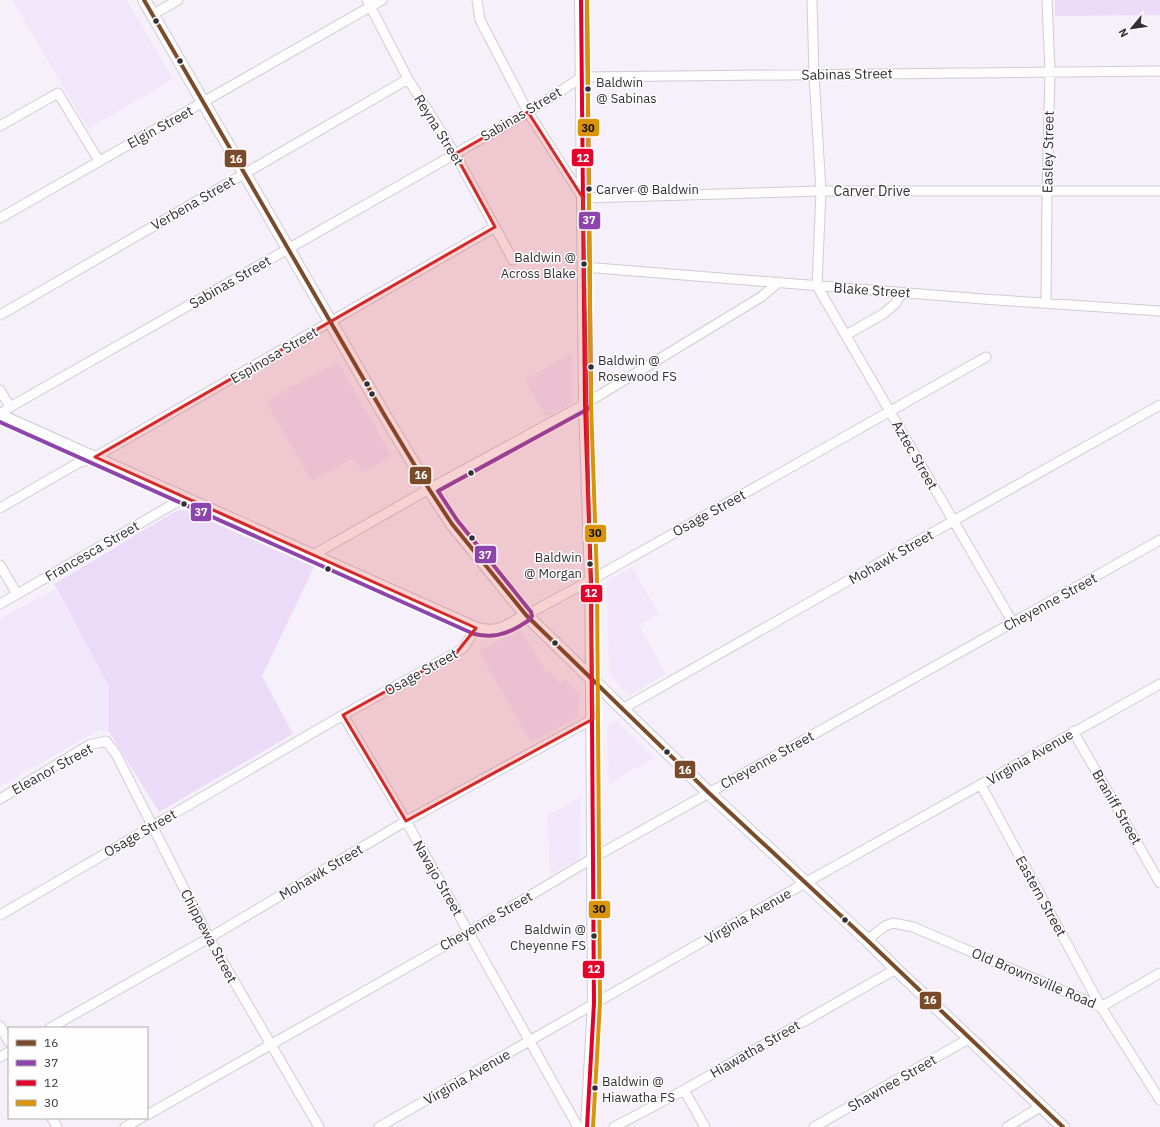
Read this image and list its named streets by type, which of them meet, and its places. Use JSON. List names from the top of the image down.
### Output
{
  "streets": {
    "street": [
      "Sabinas Street",
      "Elgin Street",
      "Reyna Street",
      "Easley Street",
      "Carver Drive",
      "Verbena Street",
      "Blake Street",
      "Espinosa Street",
      "Aztec Street",
      "Osage Street",
      "Francesca Street",
      "Mohawk Street",
      "Cheyenne Street",
      "Virginia Avenue",
      "Eleanor Street",
      "Braniff Street",
      "Navajo Street",
      "Eastern Street",
      "Chippewa Street",
      "Old Brownsville Road",
      "Hiawatha Street",
      "Shawnee Street"
    ]
  },
  "crossings": [
    ["Sabinas Street", "Reyna Street"],
    ["Sabinas Street", "Easley Street"],
    ["Elgin Street", "Reyna Street"],
    ["Reyna Street", "Verbena Street"],
    ["Reyna Street", "Espinosa Street"],
    ["Easley Street", "Carver Drive"],
    ["Easley Street", "Blake Street"],
    ["Blake Street", "Aztec Street"],
    ["Aztec Street", "Osage Street"],
    ["Aztec Street", "Mohawk Street"],
    ["Aztec Street", "Cheyenne Street"],
    ["Osage Street", "Navajo Street"],
    ["Osage Street", "Chippewa Street"],
    ["Mohawk Street", "Navajo Street"],
    ["Mohawk Street", "Chippewa Street"],
    ["Cheyenne Street", "Navajo Street"],
    ["Cheyenne Street", "Chippewa Street"],
    ["Virginia Avenue", "Braniff Street"],
    ["Virginia Avenue", "Navajo Street"],
    ["Virginia Avenue", "Eastern Street"],
    ["Eleanor Street", "Chippewa Street"],
    ["Eastern Street", "Old Brownsville Road"]
  ],
  "places": [
    "Baldwin @ Sabinas",
    "Carver @ Baldwin",
    "Baldwin @ Across Blake",
    "Baldwin @ Rosewood FS",
    "Baldwin @ Morgan",
    "Baldwin @ Cheyenne FS",
    "Baldwin @ Hiawatha FS"
  ],
  "lines": [
    "transit line 16",
    "transit line 37",
    "transit line 12",
    "transit line 30"
  ],
  "legend": [
    "16",
    "37",
    "12",
    "30"
  ],
  "north": "bottom left"
}
